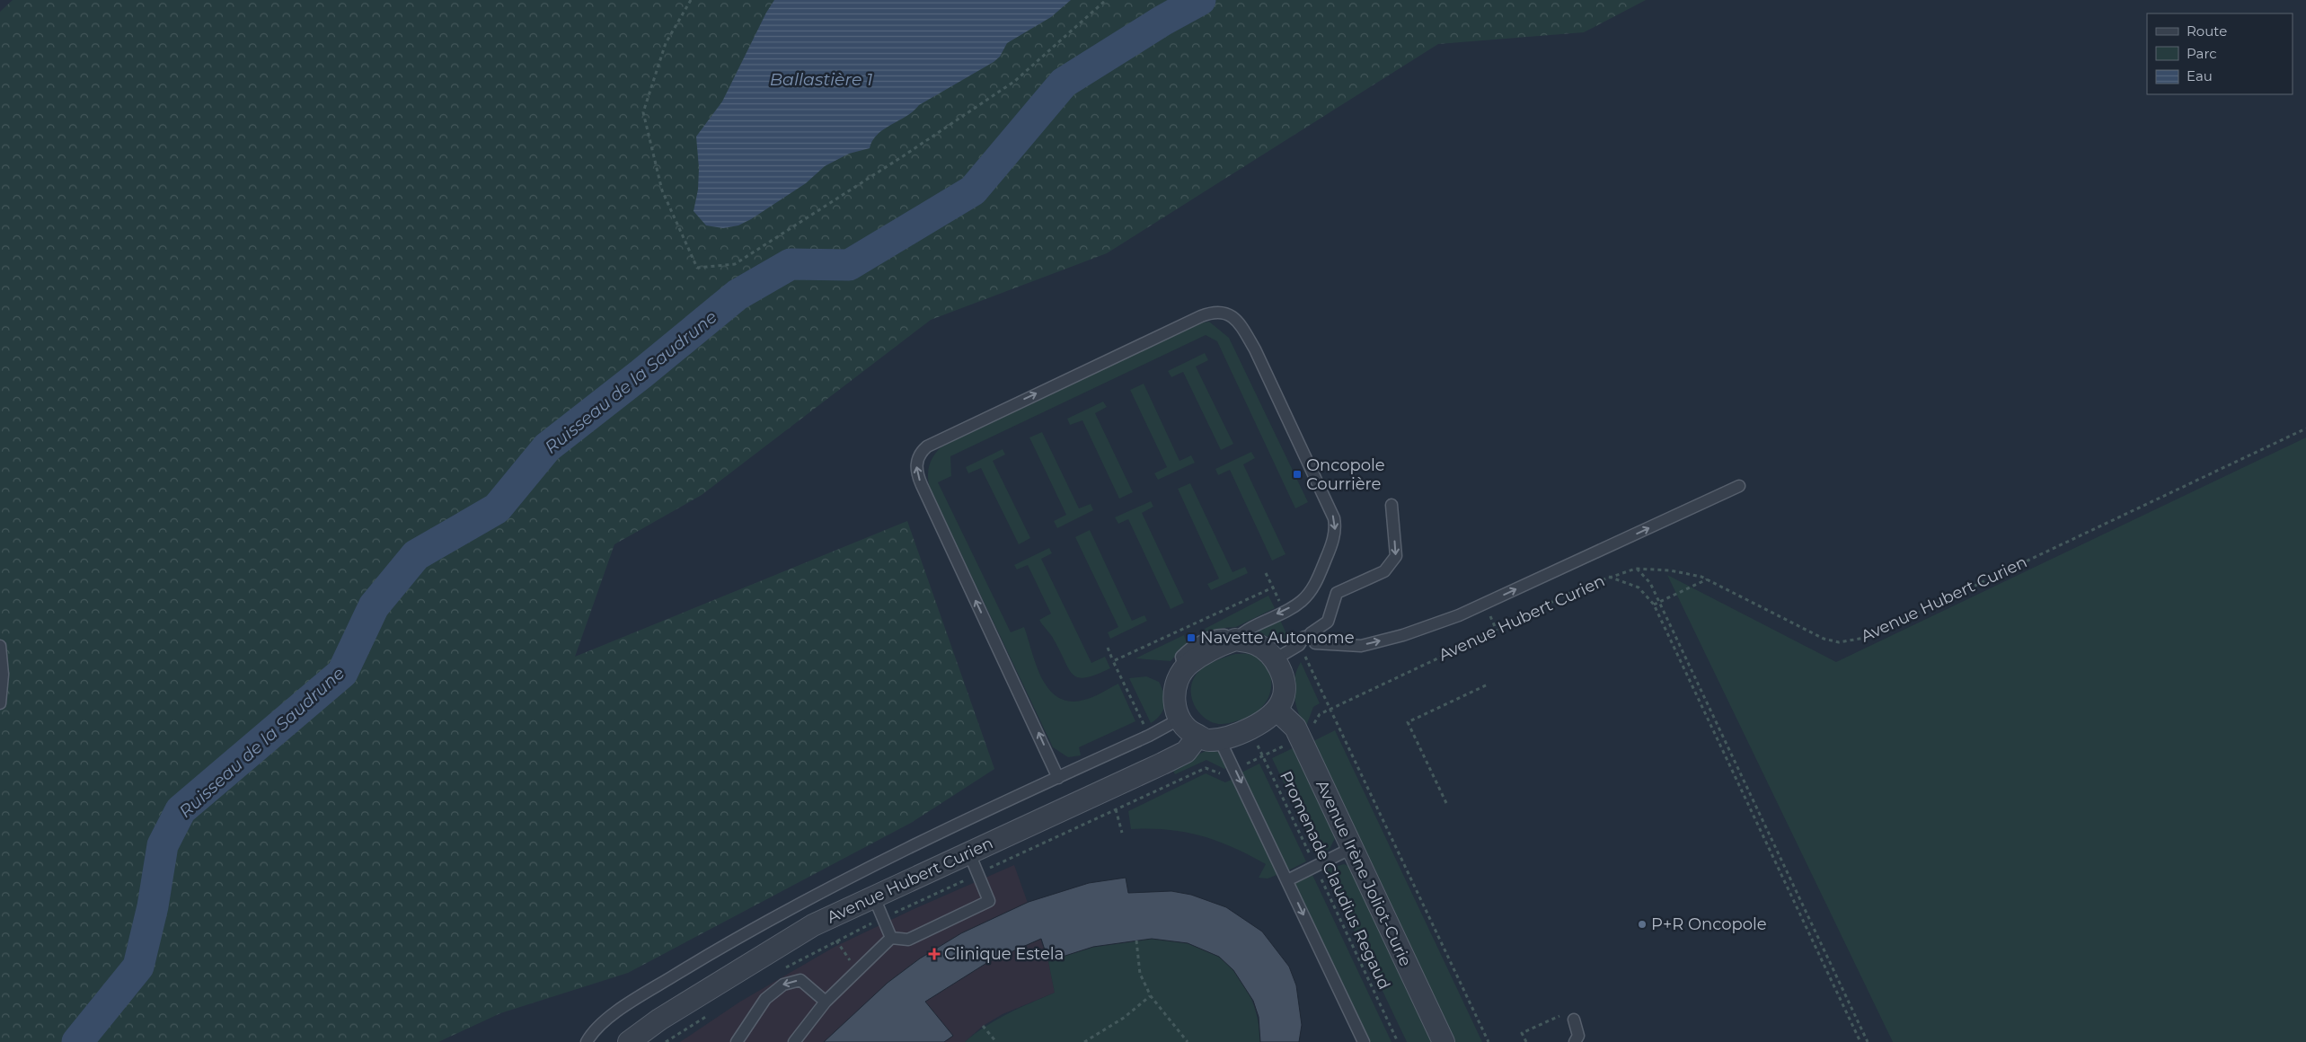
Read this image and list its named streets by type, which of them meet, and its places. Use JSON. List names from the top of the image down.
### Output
{
  "streets": {
    "street": ["Avenue Hubert Curien", "Avenue Irène Joliot-Curie"],
    "path": ["Promenade Claudius Regaud"]
  },
  "crossings": [
    ["Avenue Hubert Curien", "Avenue Irène Joliot-Curie"],
    ["Avenue Hubert Curien", "Promenade Claudius Regaud"],
    ["Avenue Irène Joliot-Curie", "Promenade Claudius Regaud"]
  ],
  "water": ["Ballastière 1", "Ruisseau de la Saudrune"],
  "places": {
    "transit": ["Oncopole Courrière", "Navette Autonome"],
    "other": ["P+R Oncopole"],
    "health": ["Clinique Estela"]
  },
  "legend": ["Route", "Parc", "Eau"]
}
